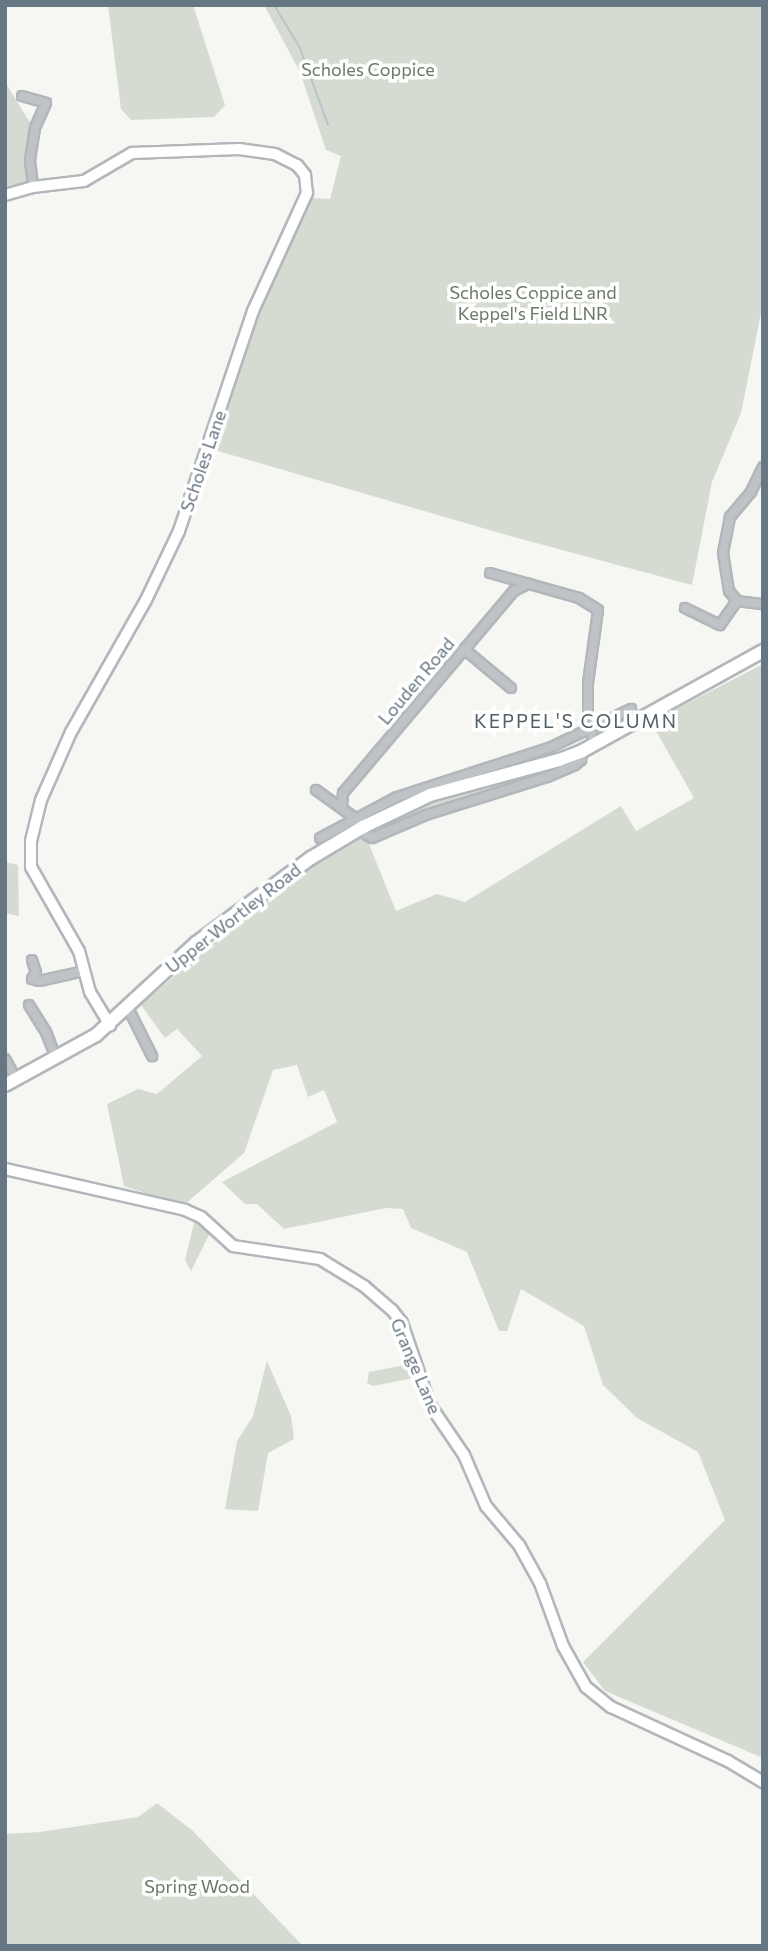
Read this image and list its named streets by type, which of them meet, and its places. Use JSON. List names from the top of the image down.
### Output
{
  "streets": {
    "main road": ["Upper Wortley Road"],
    "street": ["Scholes Lane", "Louden Road", "Grange Lane"]
  },
  "crossings": [
    ["Scholes Lane", "Upper Wortley Road"]
  ],
  "districts": ["KEPPEL'S COLUMN"],
  "parks": ["Scholes Coppice", "Scholes Coppice and Keppel's Field LNR", "Spring Wood"]
}
